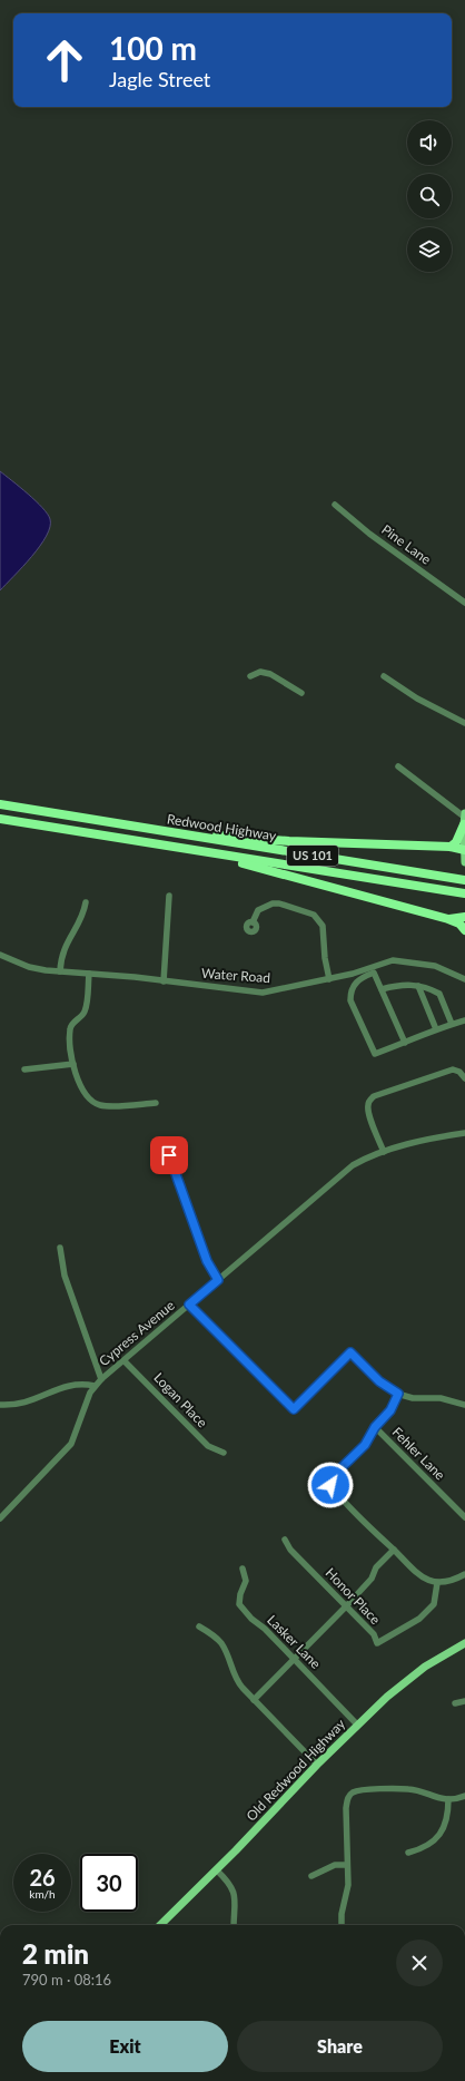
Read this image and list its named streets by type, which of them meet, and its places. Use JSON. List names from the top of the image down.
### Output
{
  "streets": {
    "highway": ["Redwood Highway", "US 101"],
    "main road": ["Old Redwood Highway"],
    "street": [
      "Pine Lane",
      "Water Road",
      "Cypress Avenue",
      "Logan Place",
      "Fehler Lane",
      "Honor Place",
      "Lasker Lane"
    ]
  },
  "crossings": [
    ["Cypress Avenue", "Logan Place"],
    ["Lasker Lane", "Old Redwood Highway"]
  ],
  "page": {
    "turn": ["100 m", "Jagle Street"],
    "speed": "26 km/h",
    "limit": "30",
    "heading": ["2 min", "790 m · 08:16"],
    "buttons": ["Exit", "Share"]
  }
}
